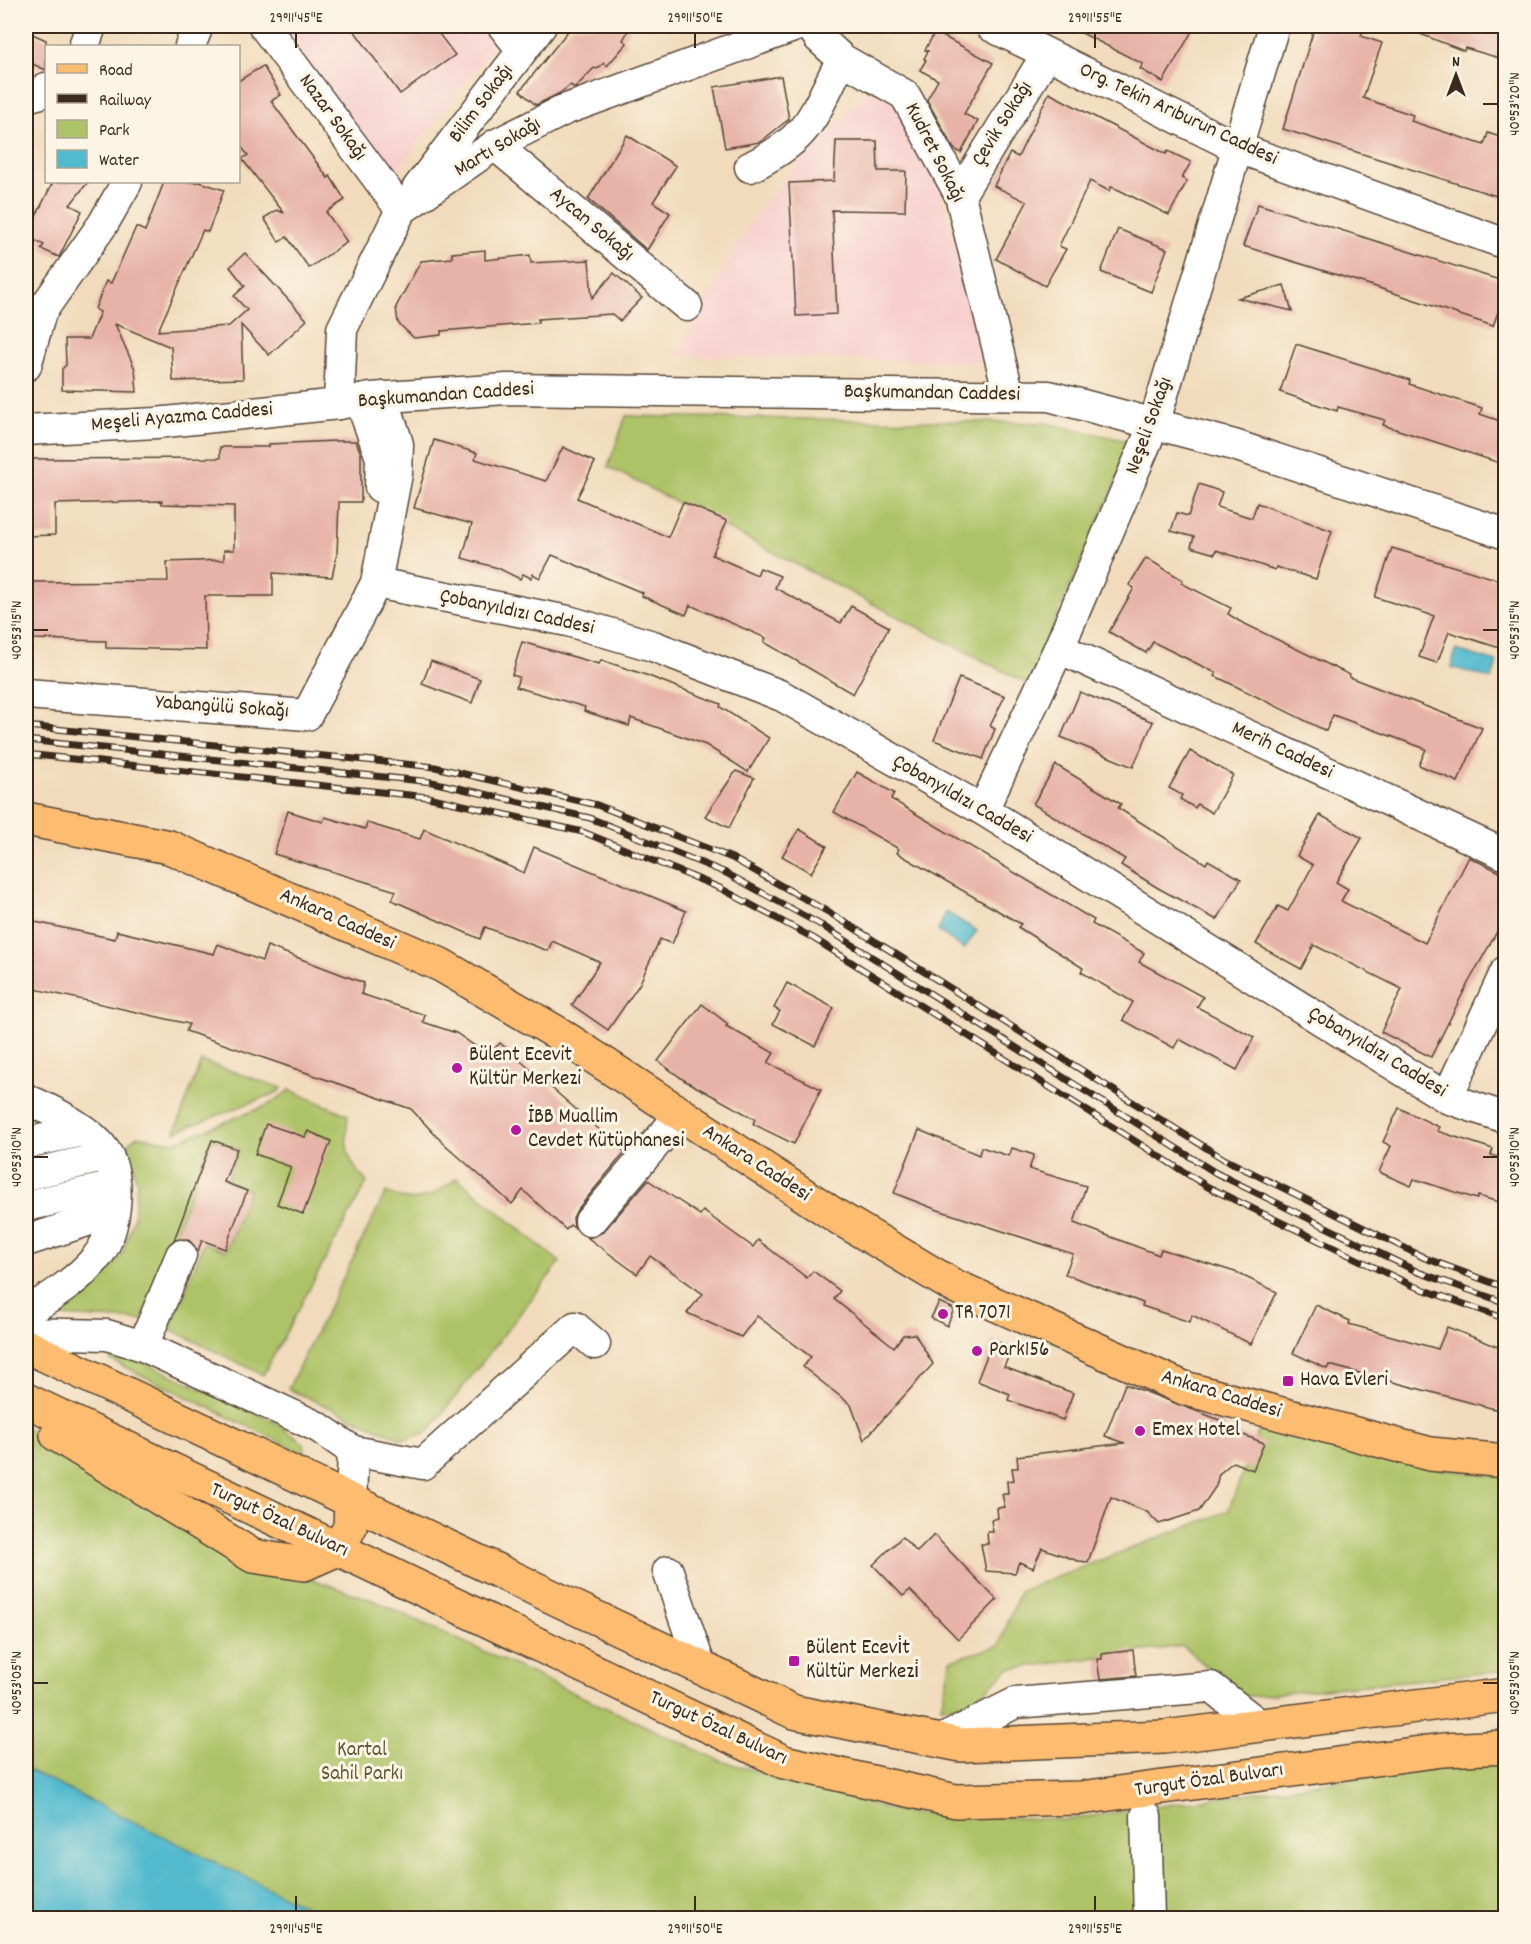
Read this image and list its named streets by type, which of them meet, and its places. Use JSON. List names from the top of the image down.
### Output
{
  "streets": {
    "main road": ["Ankara Caddesi", "Turgut Özal Bulvarı"],
    "street": [
      "Bilim Sokağı",
      "Org. Tekin Arıburun Caddesi",
      "Nazar Sokağı",
      "Çevik Sokağı",
      "Martı Sokağı",
      "Kudret Sokağı",
      "Aycan Sokağı",
      "Başkumandan Caddesi",
      "Meşeli Ayazma Caddesi",
      "Neşeli Sokağı",
      "Çobanyıldızı Caddesi",
      "Yabangülü Sokağı",
      "Merih Caddesi"
    ]
  },
  "crossings": [
    ["Bilim Sokağı", "Nazar Sokağı"],
    ["Bilim Sokağı", "Martı Sokağı"],
    ["Org. Tekin Arıburun Caddesi", "Çevik Sokağı"],
    ["Org. Tekin Arıburun Caddesi", "Neşeli Sokağı"],
    ["Nazar Sokağı", "Martı Sokağı"],
    ["Çevik Sokağı", "Kudret Sokağı"],
    ["Martı Sokağı", "Aycan Sokağı"],
    ["Martı Sokağı", "Başkumandan Caddesi"],
    ["Martı Sokağı", "Meşeli Ayazma Caddesi"],
    ["Martı Sokağı", "Yabangülü Sokağı"],
    ["Kudret Sokağı", "Başkumandan Caddesi"],
    ["Başkumandan Caddesi", "Meşeli Ayazma Caddesi"],
    ["Başkumandan Caddesi", "Neşeli Sokağı"],
    ["Başkumandan Caddesi", "Yabangülü Sokağı"],
    ["Meşeli Ayazma Caddesi", "Yabangülü Sokağı"],
    ["Neşeli Sokağı", "Çobanyıldızı Caddesi"],
    ["Neşeli Sokağı", "Merih Caddesi"],
    ["Çobanyıldızı Caddesi", "Yabangülü Sokağı"]
  ],
  "parks": ["Kartal Sahil Parkı"],
  "places": {
    "other": [
      "Bülent Ecevit Kültür Merkezi",
      "İBB Muallim Cevdet Kütüphanesi",
      "TR 7071",
      "Park156",
      "Emex Hotel"
    ],
    "transit": ["Hava Evleri", "Bülent Ecevi̇t Kültür Merkezi̇"]
  },
  "legend": [
    "Road",
    "Railway",
    "Park",
    "Water"
  ],
  "north": "top",
  "coordinates": [
    "29°11'45\"E",
    "29°11'50\"E",
    "29°11'55\"E",
    "40°53'20\"N",
    "40°53'15\"N",
    "40°53'10\"N",
    "40°53'05\"N"
  ]
}
